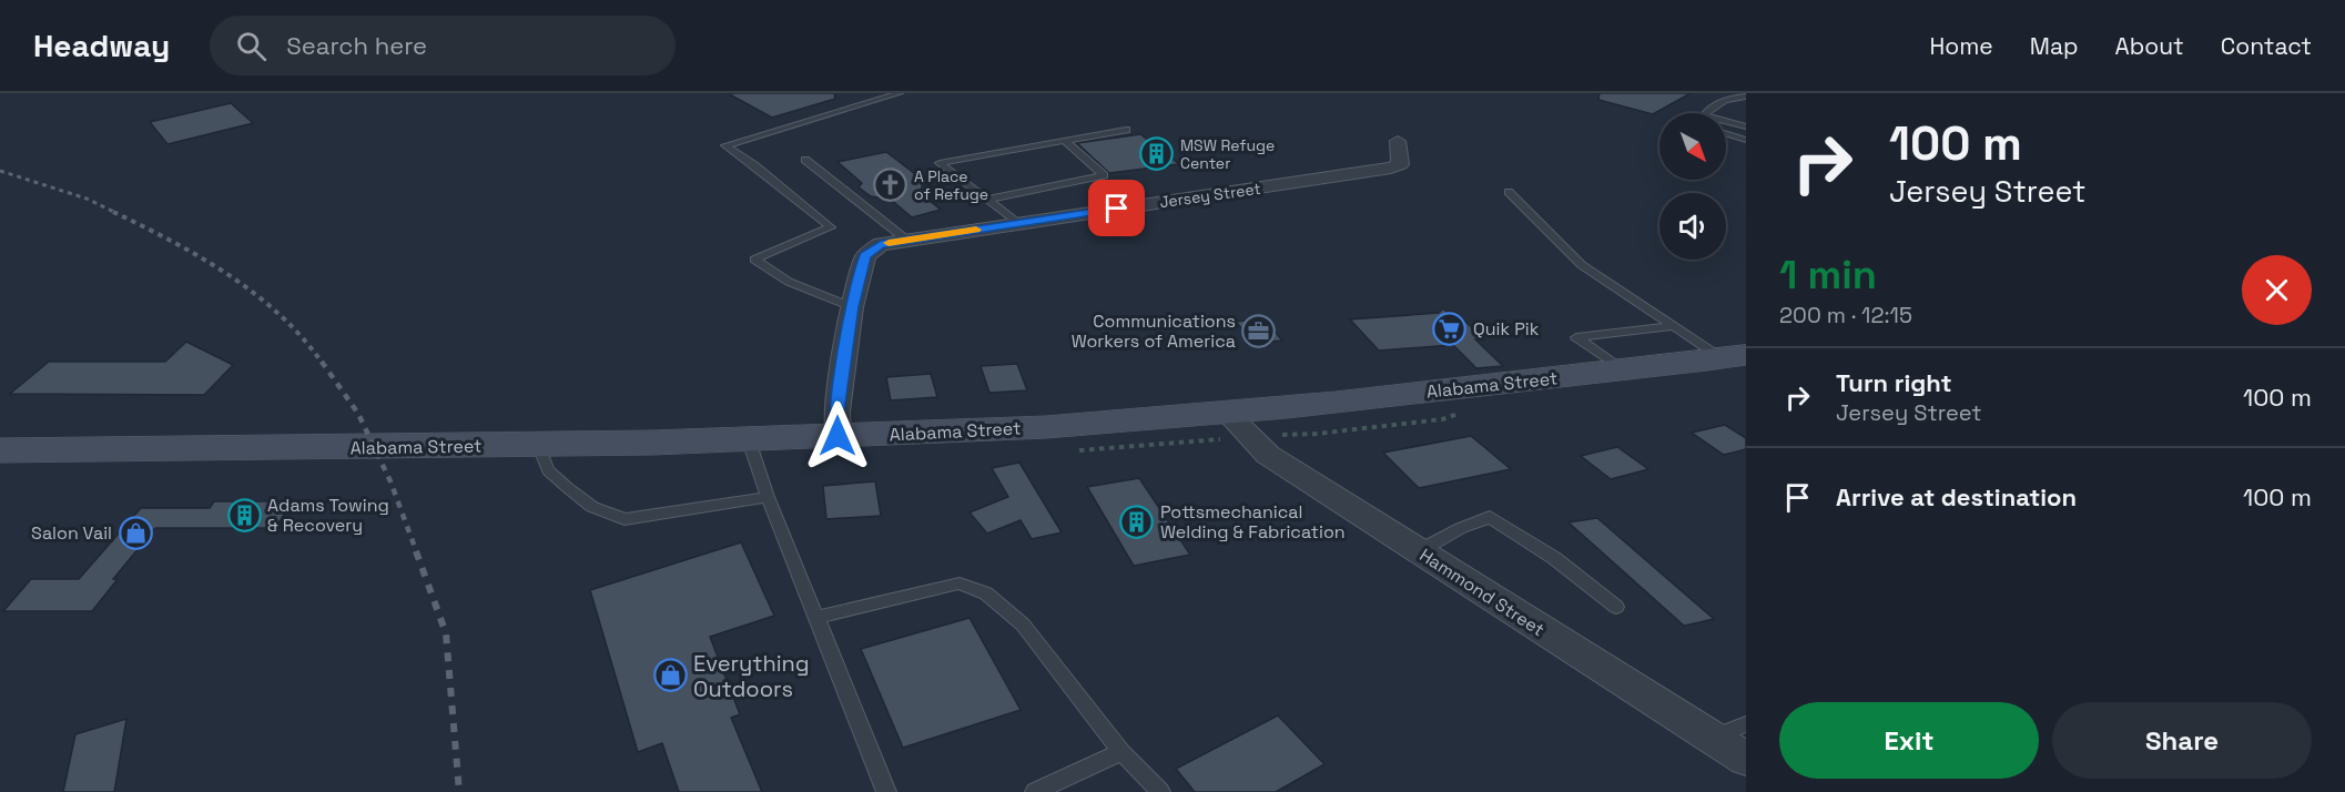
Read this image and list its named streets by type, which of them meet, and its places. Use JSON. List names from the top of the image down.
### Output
{
  "streets": {
    "main road": ["Alabama Street"],
    "street": ["Jersey Street", "Hammond Street"]
  },
  "crossings": [
    ["Jersey Street", "Alabama Street"],
    ["Alabama Street", "Hammond Street"]
  ],
  "places": {
    "building": ["MSW Refuge Center", "Adams Towing & Recovery", "Pottsmechanical Welding & Fabrication"],
    "church": ["A Place of Refuge"],
    "supermarket": ["Quik Pik"],
    "office": ["Communications Workers of America"],
    "shop": ["Salon Vail", "Everything Outdoors"]
  },
  "north": "bottom right",
  "page": {
    "header": "Headway",
    "search": "Search here",
    "nav": [
      "Home",
      "Map",
      "About",
      "Contact"
    ],
    "turn": ["100 m", "Jersey Street"],
    "heading": ["1 min", "200 m · 12:15"],
    "list": [
      {
        "name": "Turn right",
        "note": "Jersey Street",
        "value": "100 m"
      },
      {
        "name": "Arrive at destination",
        "value": "100 m"
      }
    ],
    "buttons": ["Exit", "Share"]
  }
}
